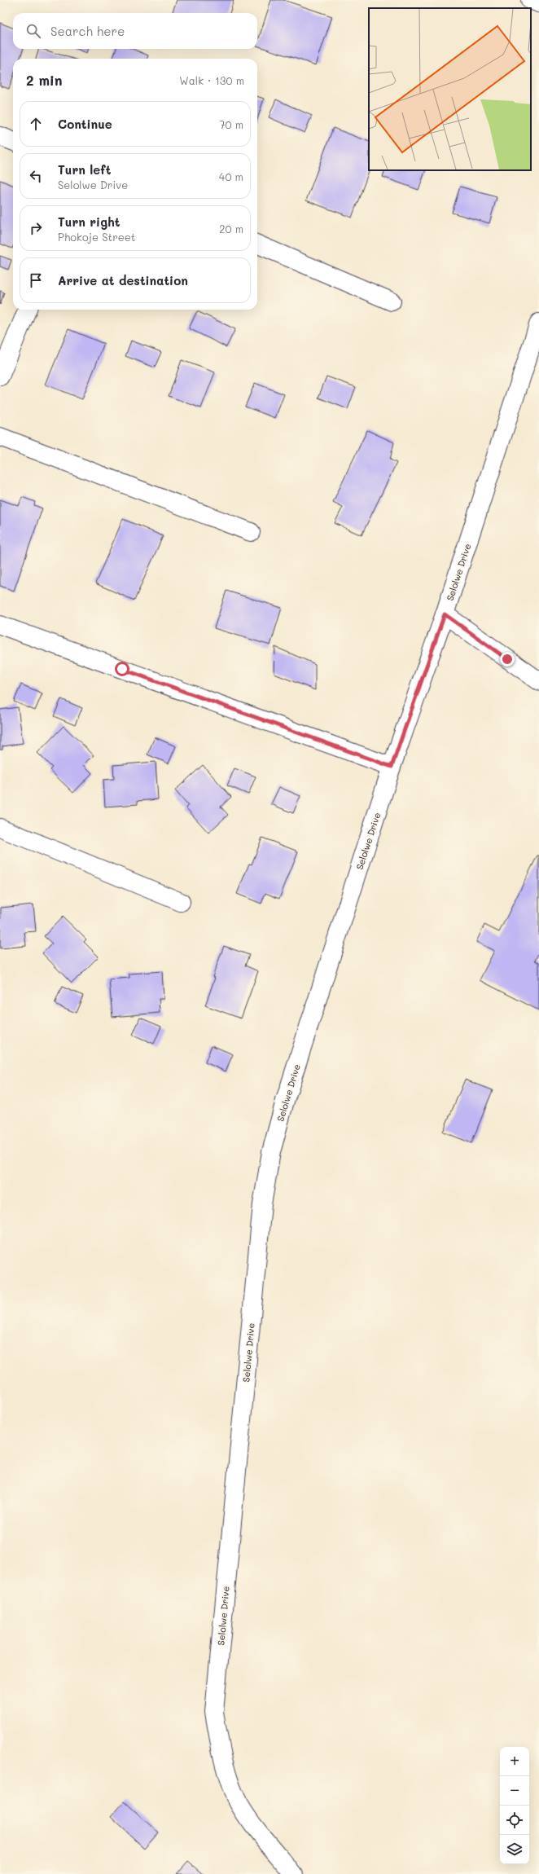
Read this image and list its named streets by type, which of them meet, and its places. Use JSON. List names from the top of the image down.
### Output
{
  "streets": {
    "street": ["Selolwe Drive"]
  },
  "page": {
    "search": "Search here",
    "heading": ["2 min", "Walk · 130 m"],
    "list": [
      ["Continue", "70 m"],
      ["Turn left", "Selolwe Drive", "40 m"],
      ["Turn right", "Phokoje Street", "20 m"],
      "Arrive at destination"
    ],
    "map_buttons": ["+", "−"]
  }
}
